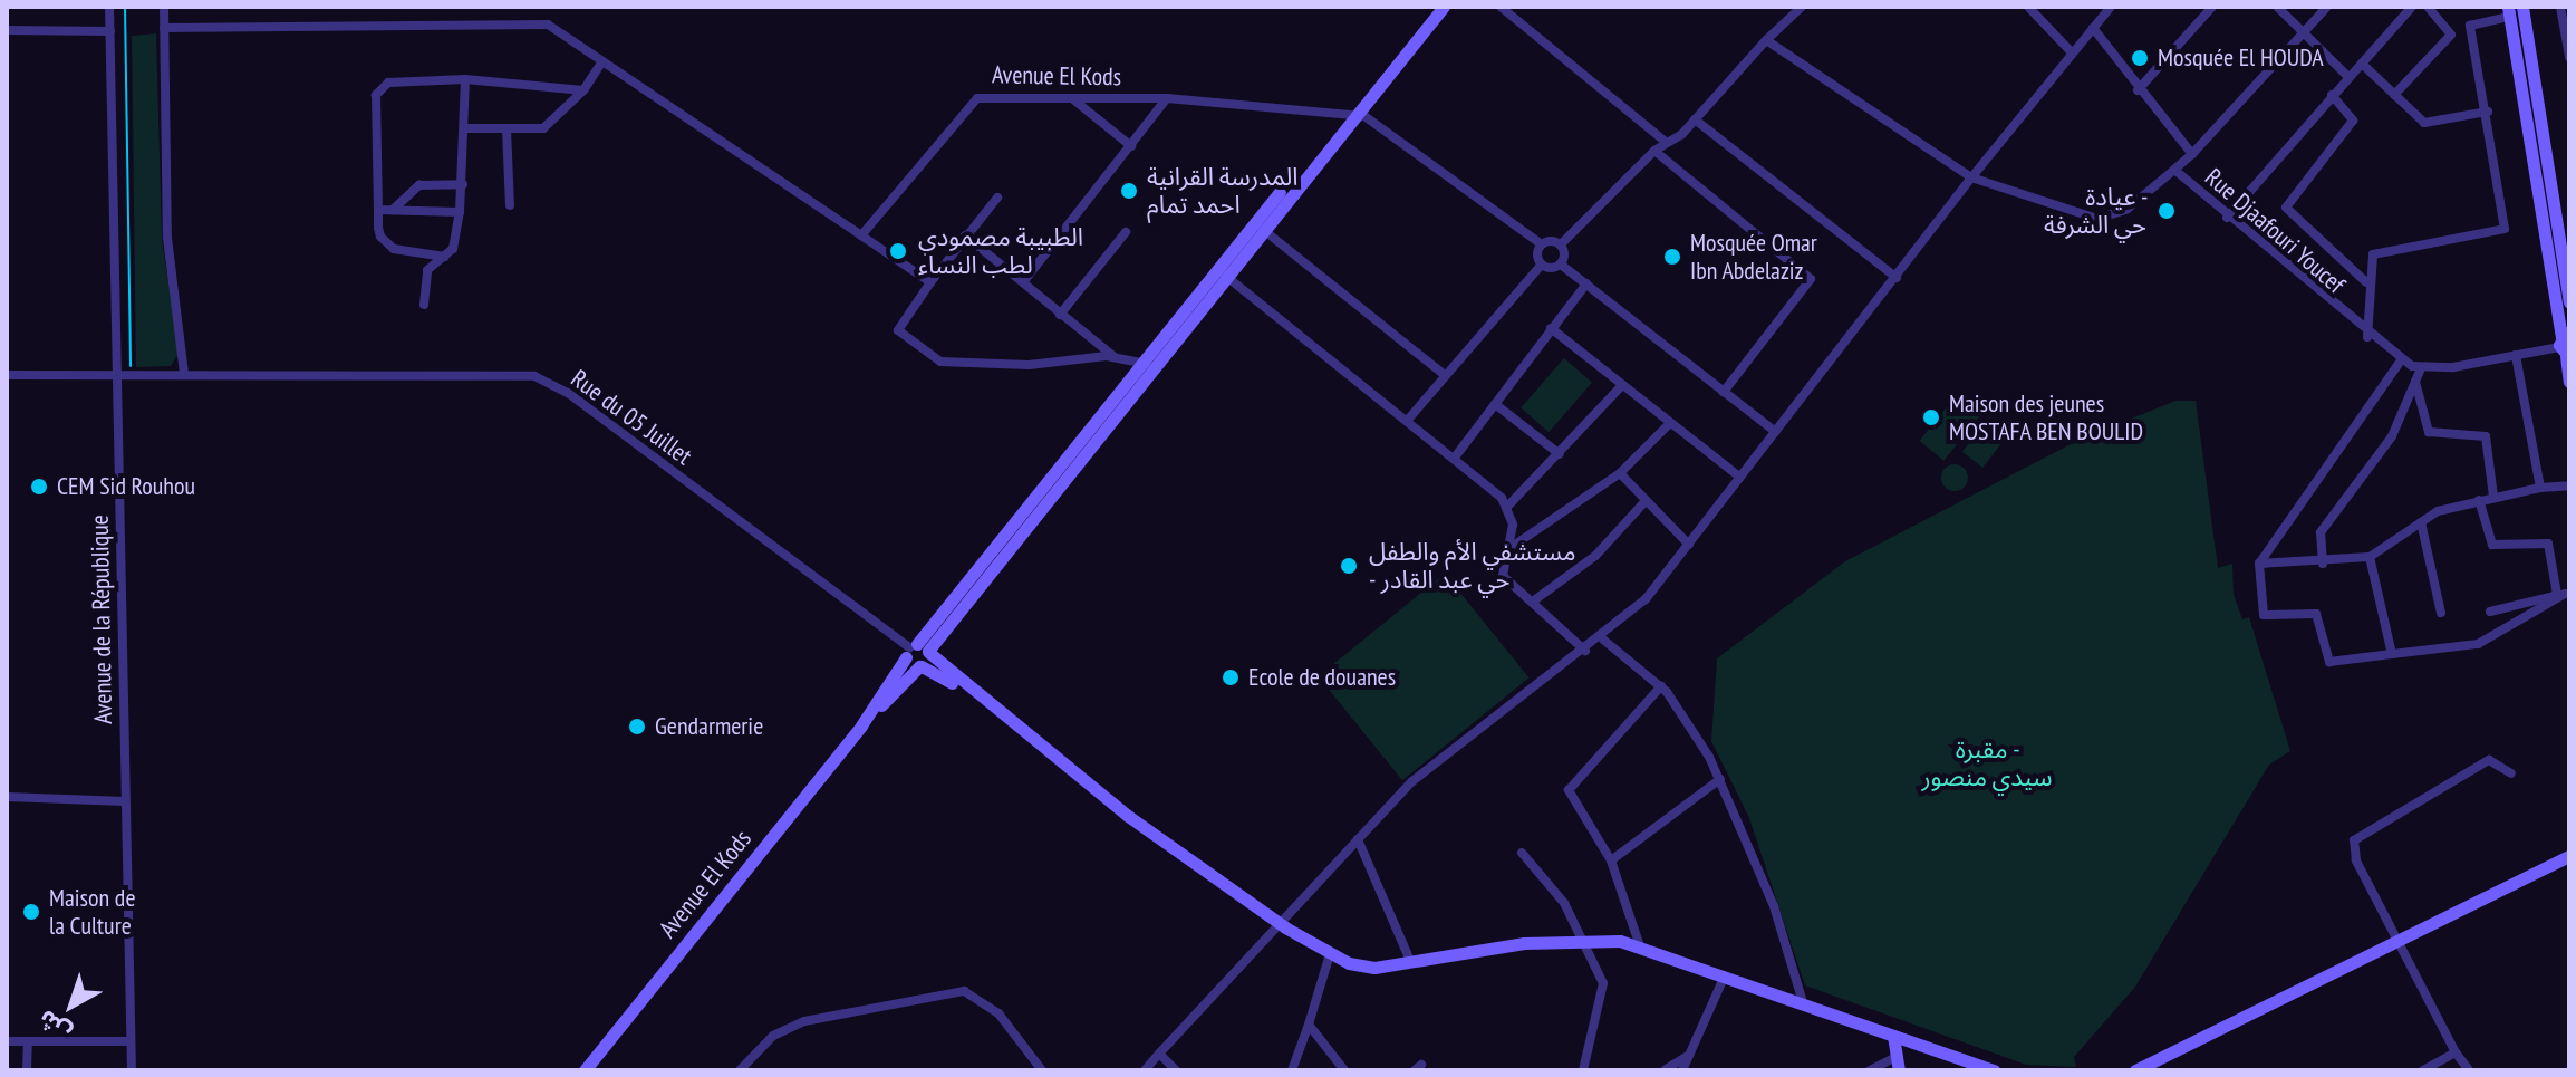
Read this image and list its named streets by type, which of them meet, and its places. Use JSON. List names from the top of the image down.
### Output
{
  "streets": {
    "main road": ["Avenue El Kods"],
    "street": ["Rue Djaafouri Youcef", "Rue du 05 Juillet", "Avenue de la République"]
  },
  "crossings": [
    ["Avenue El Kods", "Rue du 05 Juillet"],
    ["Rue du 05 Juillet", "Avenue de la République"]
  ],
  "parks": ["مقبرة - سيدي منصور"],
  "places": [
    "Mosquée El HOUDA",
    "المدرسة القرانية احمد تمام",
    "عيادة - حي الشرفة",
    "الطبيبة مصمودي لطب النساء",
    "Mosquée Omar Ibn Abdelaziz",
    "Maison des jeunes MOSTAFA BEN BOULID",
    "CEM Sid Rouhou",
    "مستشفي الأم والطفل - حي عبد القادر",
    "Ecole de douanes",
    "Gendarmerie",
    "Maison de la Culture"
  ],
  "north": "bottom left"
}
